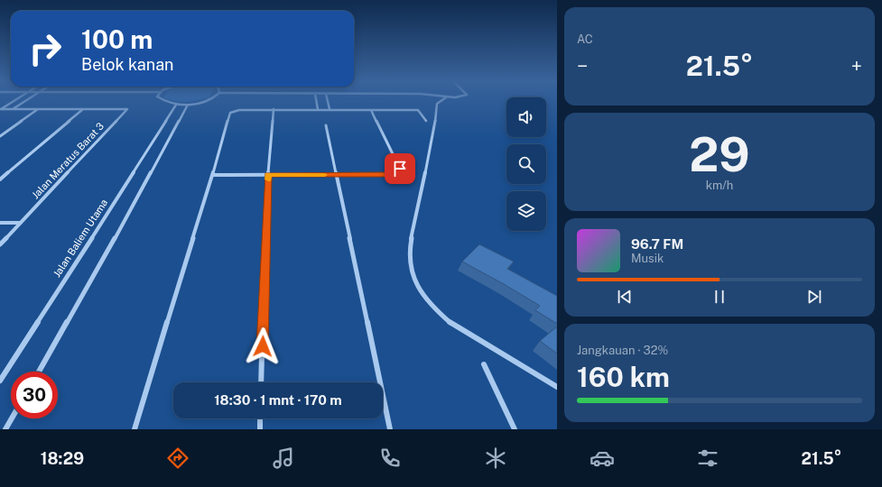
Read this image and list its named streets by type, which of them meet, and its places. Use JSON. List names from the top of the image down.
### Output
{
  "streets": {
    "street": ["Jalan Meratus Barat 3", "Jalan Baliem Utama"]
  },
  "page": {
    "tile": [
      "AC",
      ["29", "km/h"],
      ["Jangkauan · 32%", "160 km"]
    ],
    "turn": ["100 m", "Belok kanan"],
    "heat": ["−", "21.5°", "+"],
    "song": ["96.7 FM", "Musik"],
    "limit": "30",
    "trip": "18:30 · 1 mnt · 170 m",
    "tabs": ["18:29", "21.5°"]
  }
}
